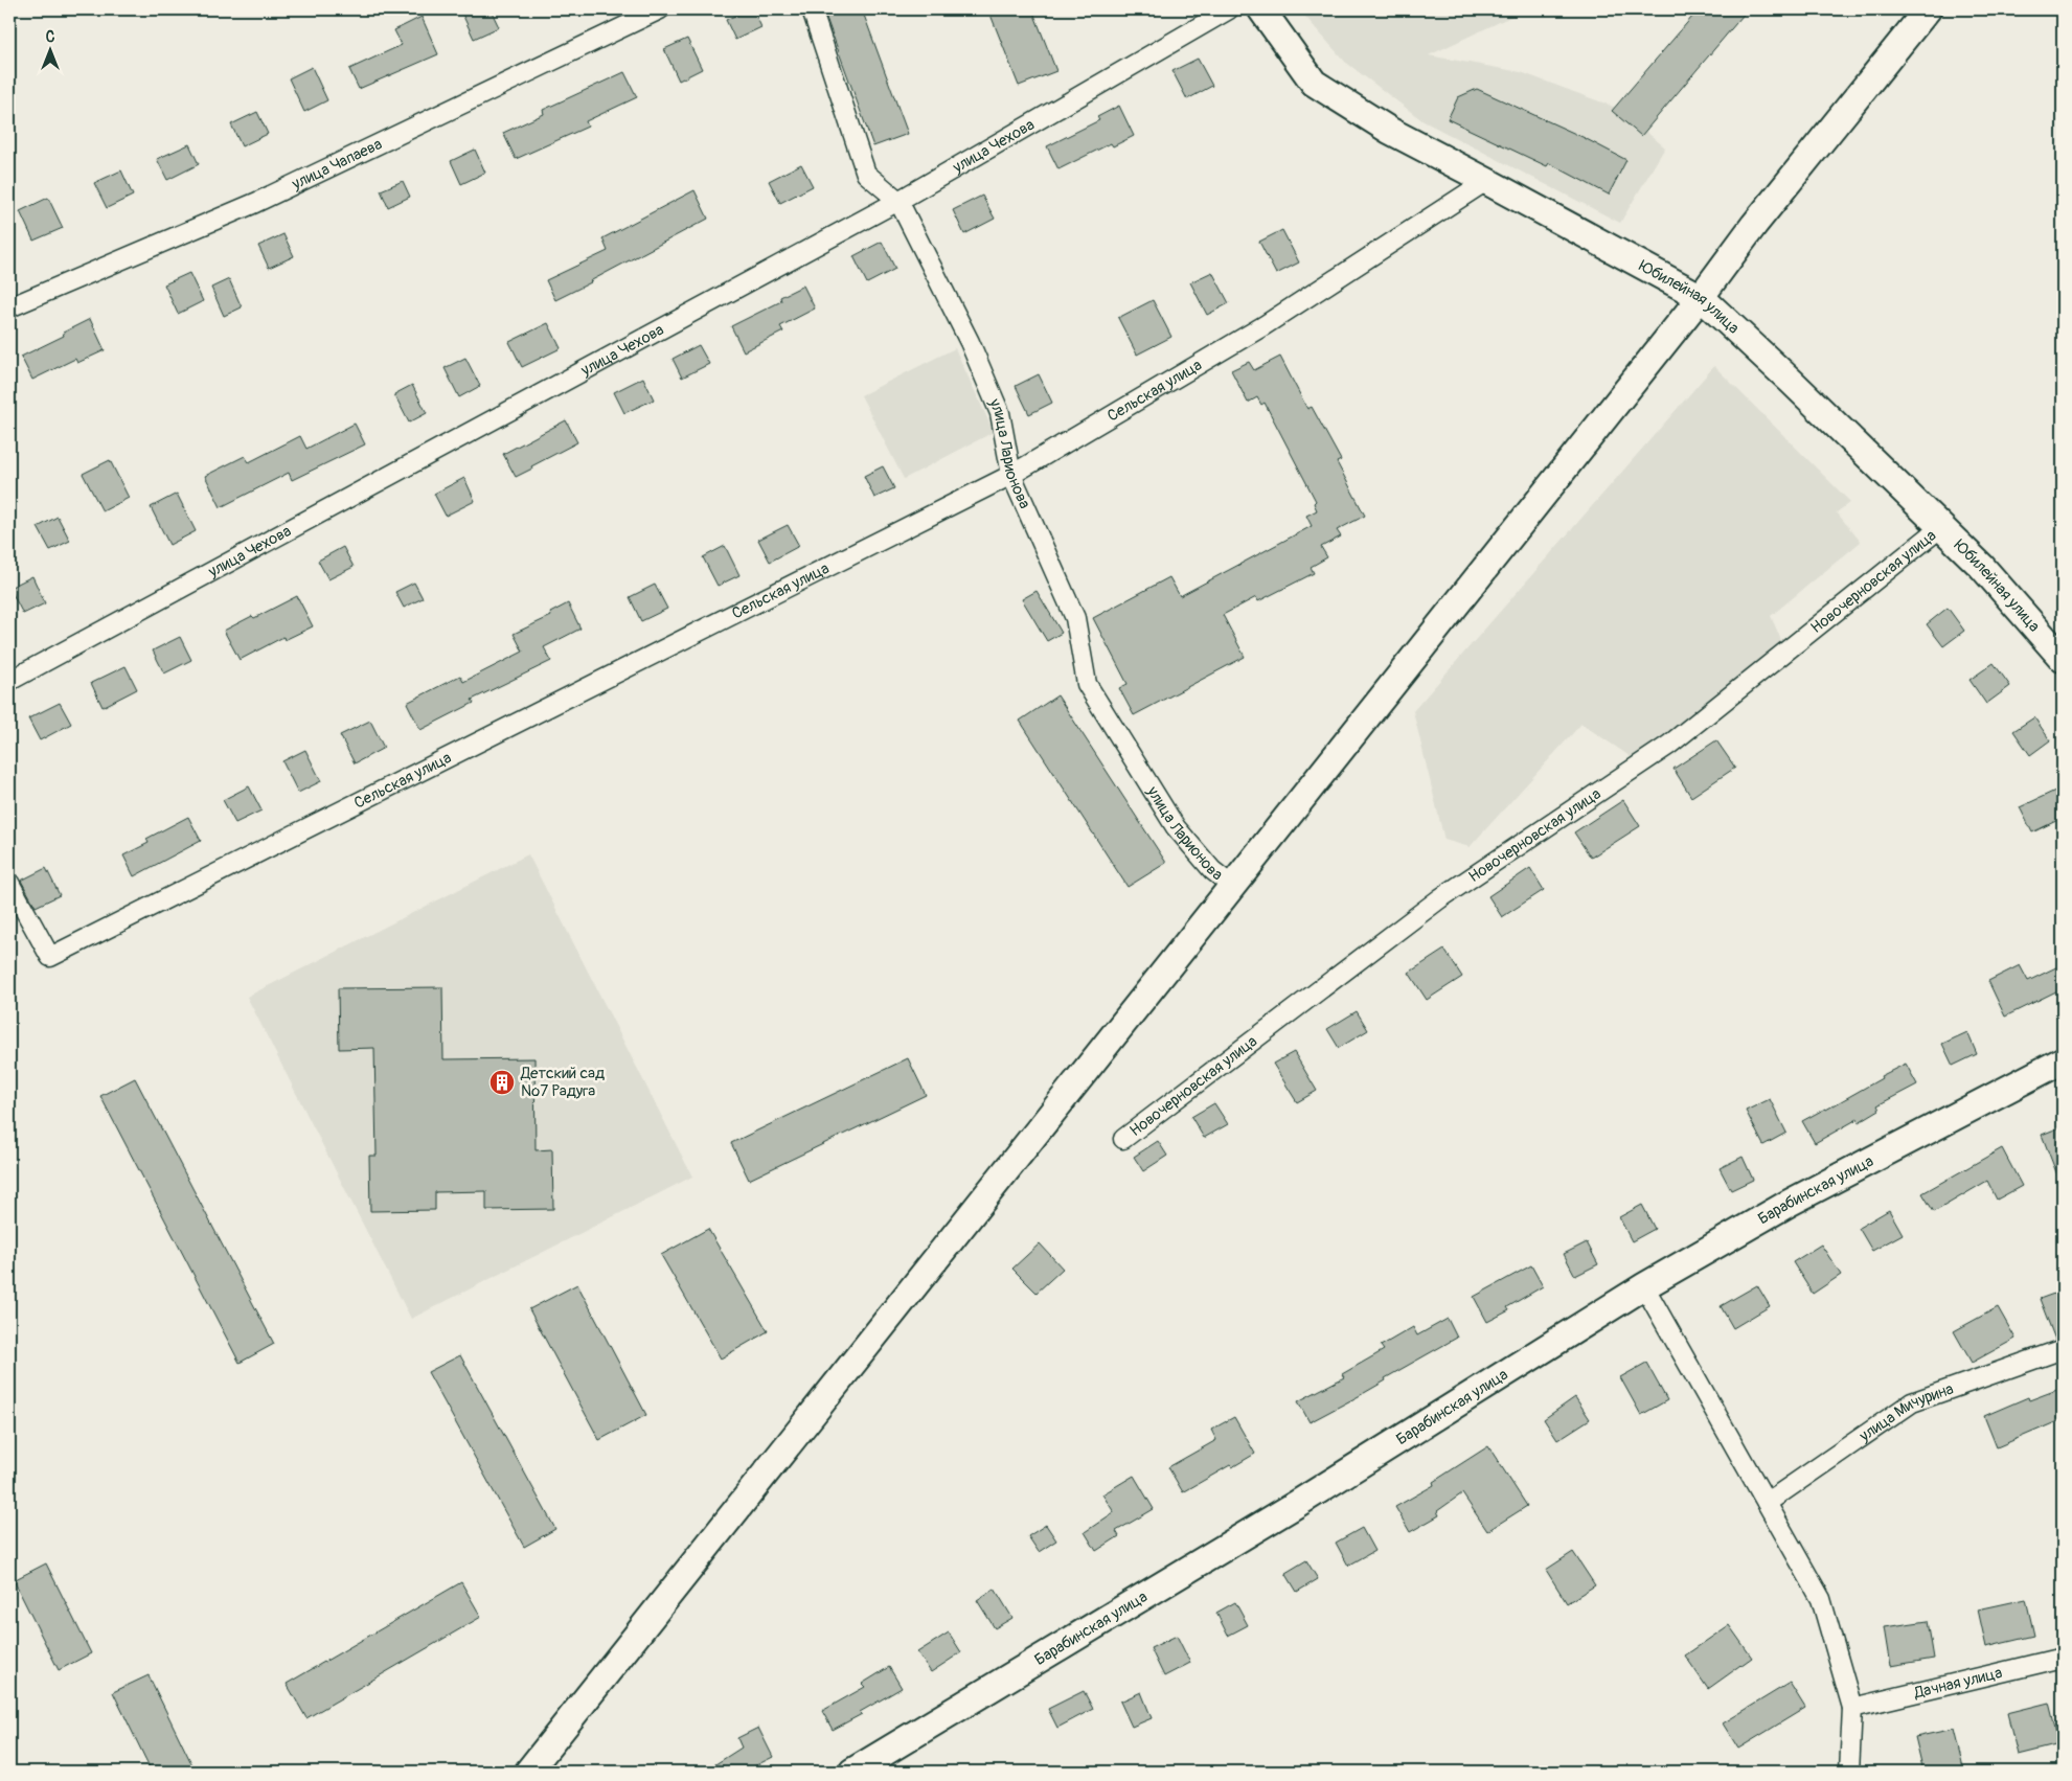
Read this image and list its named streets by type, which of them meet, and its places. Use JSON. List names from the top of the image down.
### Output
{
  "streets": {
    "street": [
      "улица Чехова",
      "улица Чапаева",
      "Юбилейная улица",
      "Сельская улица",
      "улица Ларионова",
      "Новочерновская улица",
      "Барабинская улица",
      "улица Мичурина",
      "Дачная улица"
    ]
  },
  "crossings": [
    ["улица Чехова", "улица Ларионова"],
    ["Юбилейная улица", "Сельская улица"],
    ["Юбилейная улица", "Новочерновская улица"],
    ["Сельская улица", "улица Ларионова"]
  ],
  "places": {
    "building": ["Детский сад №7 Радуга"]
  },
  "north": "top"
}
